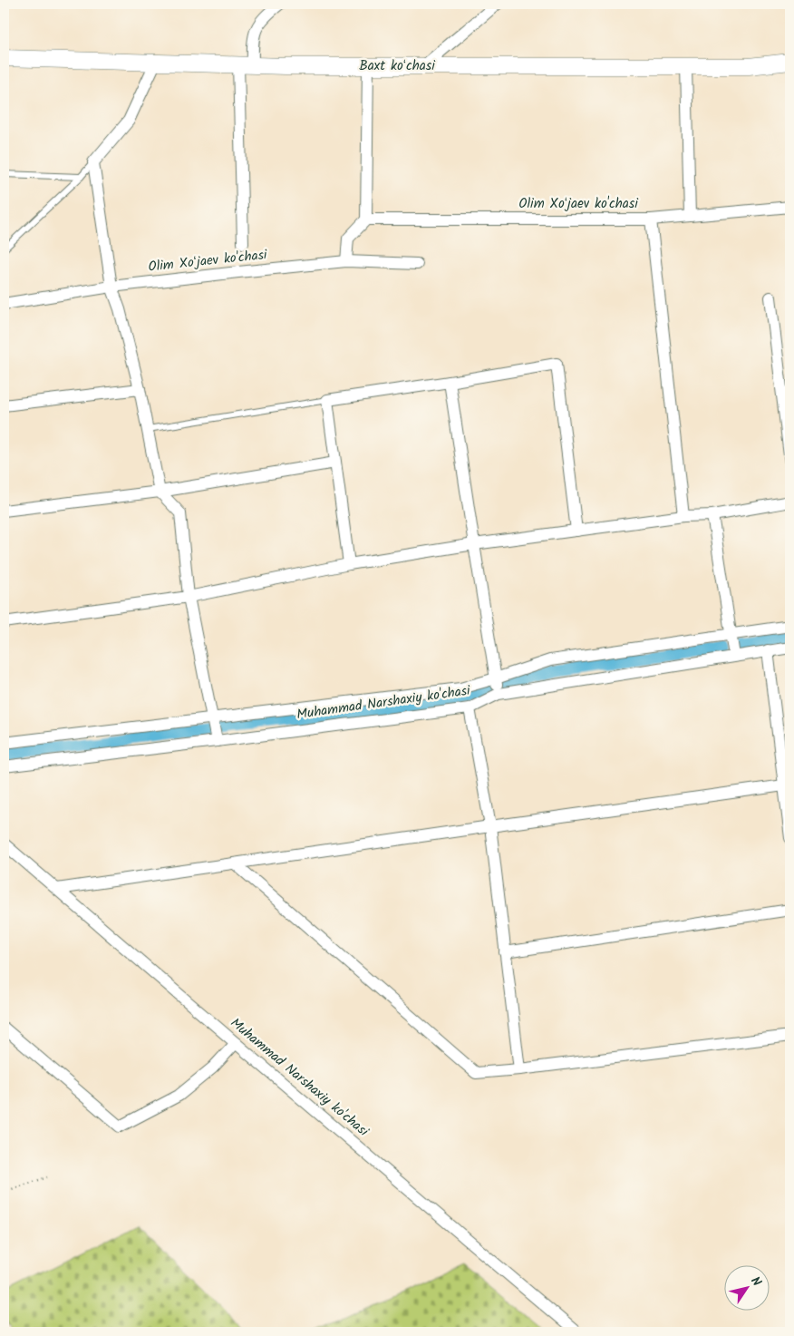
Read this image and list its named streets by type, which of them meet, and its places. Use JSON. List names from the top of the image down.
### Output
{
  "streets": {
    "main road": ["Baxt koʻchasi"],
    "street": ["Olim Xoʻjaev ko'chasi", "Muhammad Narshaxiy ko'chasi"]
  },
  "north": "top right"
}
